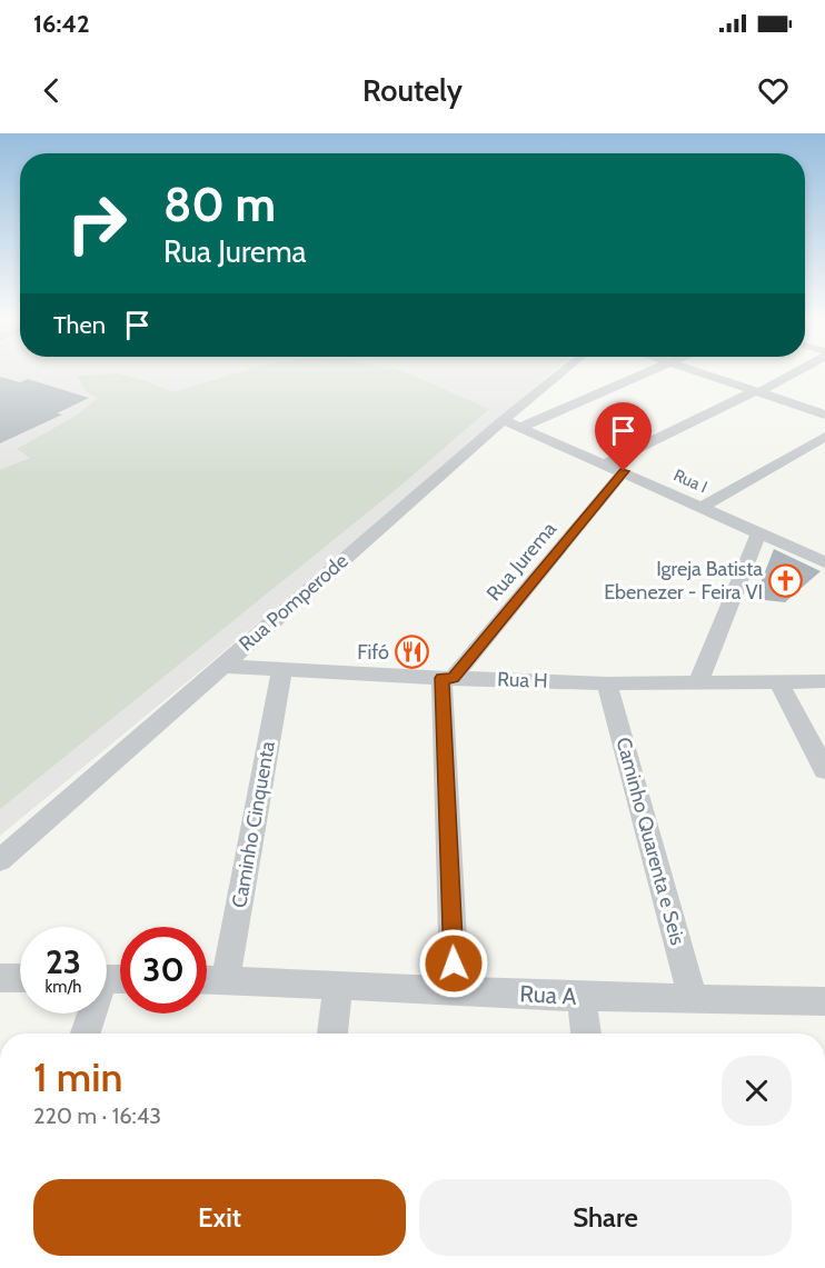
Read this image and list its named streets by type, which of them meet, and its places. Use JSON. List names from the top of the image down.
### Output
{
  "streets": {
    "street": [
      "Rua I",
      "Rua Jurema",
      "Rua Pomperode",
      "Rua H",
      "Caminho Cinquenta",
      "Caminho Quarenta e Seis",
      "Rua A"
    ]
  },
  "crossings": [
    ["Rua I", "Rua Jurema"],
    ["Rua I", "Rua Pomperode"],
    ["Rua Jurema", "Rua H"],
    ["Rua Pomperode", "Rua H"],
    ["Rua H", "Caminho Cinquenta"],
    ["Rua H", "Caminho Quarenta e Seis"],
    ["Caminho Cinquenta", "Rua A"],
    ["Caminho Quarenta e Seis", "Rua A"]
  ],
  "places": {
    "church": ["Igreja Batista Ebenezer - Feira VI"],
    "restaurant": ["Fifó"]
  },
  "page": {
    "status": "16:42",
    "header": "Routely",
    "turn": ["80 m", "Rua Jurema"],
    "then": "Then",
    "speed": "23 km/h",
    "limit": "30",
    "heading": ["1 min", "220 m · 16:43"],
    "buttons": ["Exit", "Share"]
  }
}
